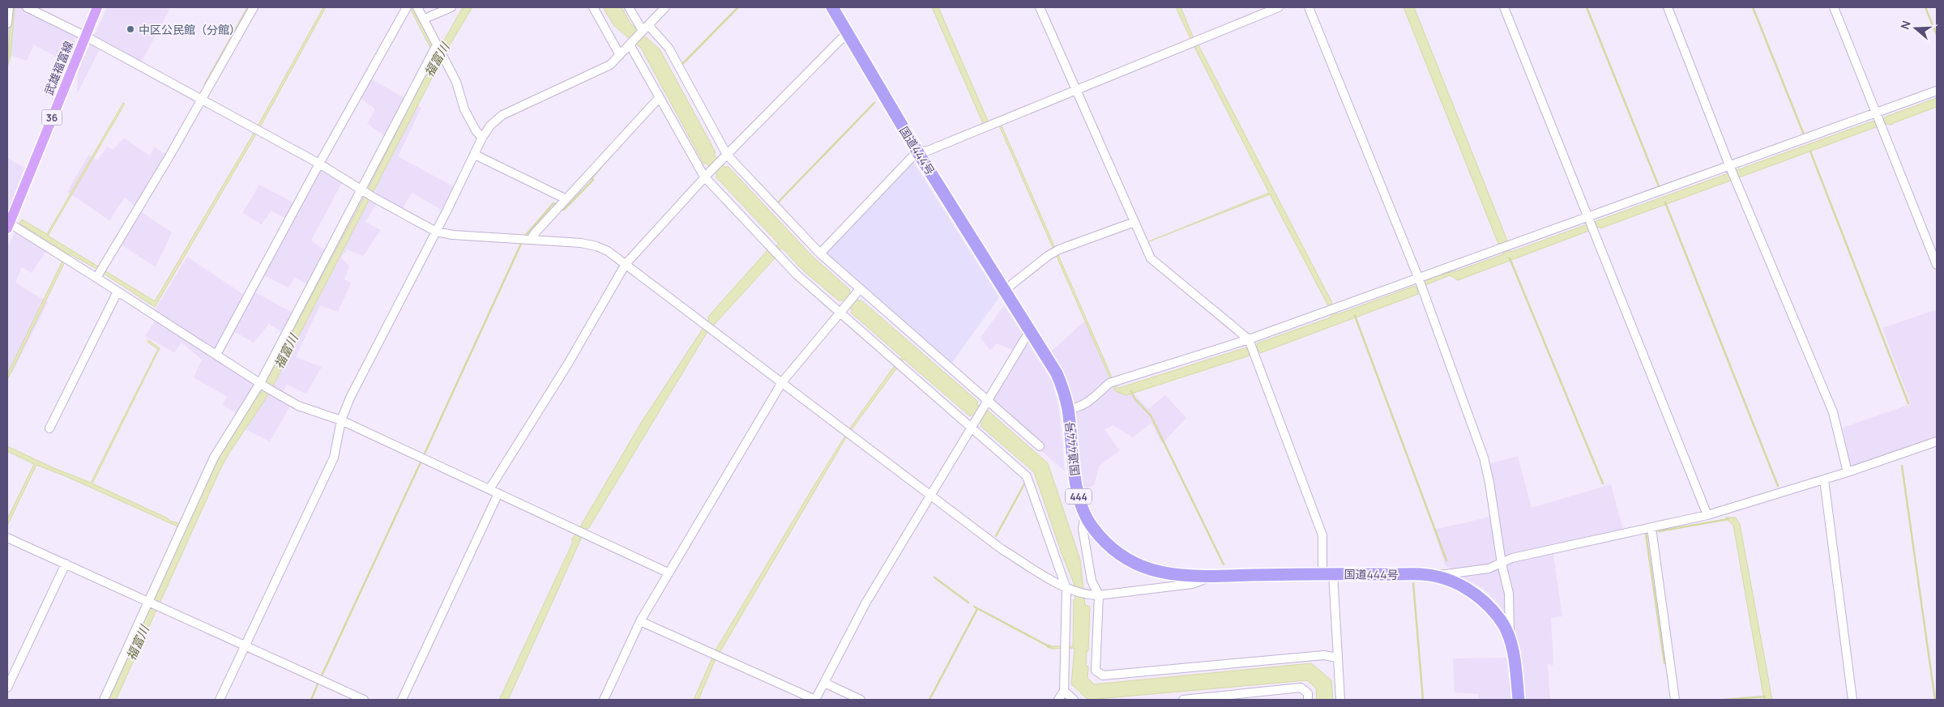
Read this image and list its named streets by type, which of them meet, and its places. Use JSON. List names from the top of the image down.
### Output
{
  "streets": {
    "highway": ["国道444号", "444"],
    "main road": ["武雄福富線", "36"]
  },
  "water": ["福富川"],
  "places": ["中区公民館（分館）"],
  "north": "left"
}
